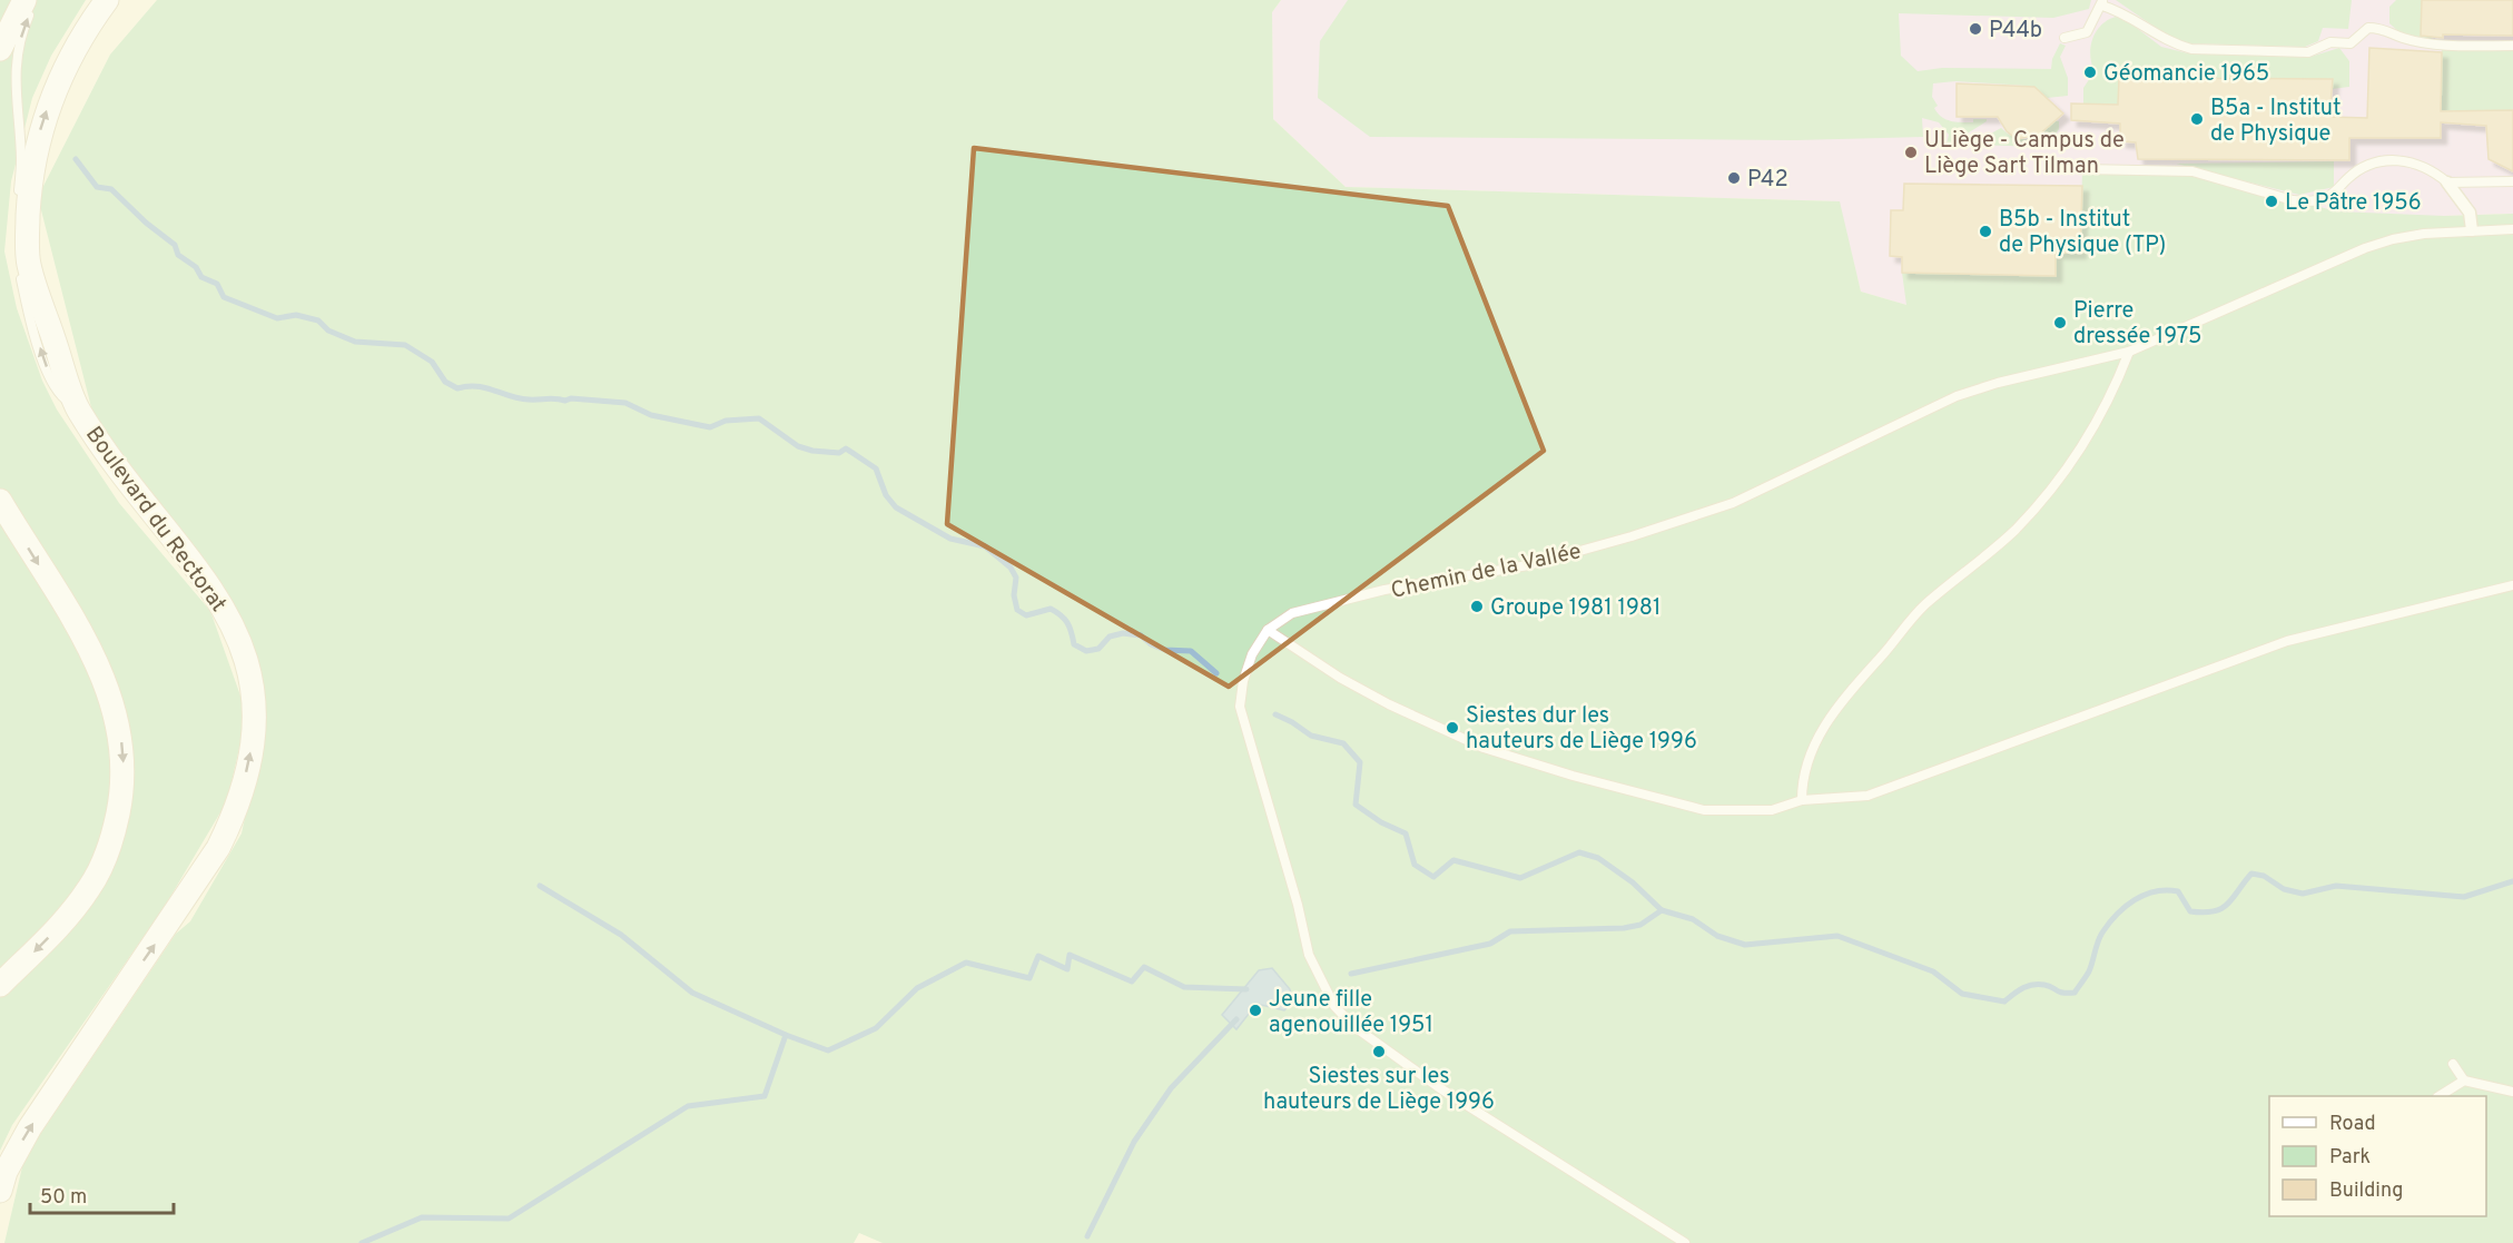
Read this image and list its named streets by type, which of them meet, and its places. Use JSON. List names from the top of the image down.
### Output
{
  "streets": {
    "main road": ["Boulevard du Rectorat"],
    "lane": ["Chemin de la Vallée"]
  },
  "one_way": ["Boulevard du Rectorat"],
  "places": [
    "P44b",
    "Géomancie 1965",
    "B5a - Institut de Physique",
    "ULiège - Campus de Liège Sart Tilman",
    "P42",
    "Le Pâtre 1956",
    "B5b - Institut de Physique (TP)",
    "Pierre dressée 1975",
    "Groupe 1981 1981",
    "Siestes dur les hauteurs de Liège 1996",
    "Jeune fille agenouillée 1951",
    "Siestes sur les hauteurs de Liège 1996"
  ],
  "legend": ["Road", "Park", "Building"],
  "scale_bar": "50 m"
}
